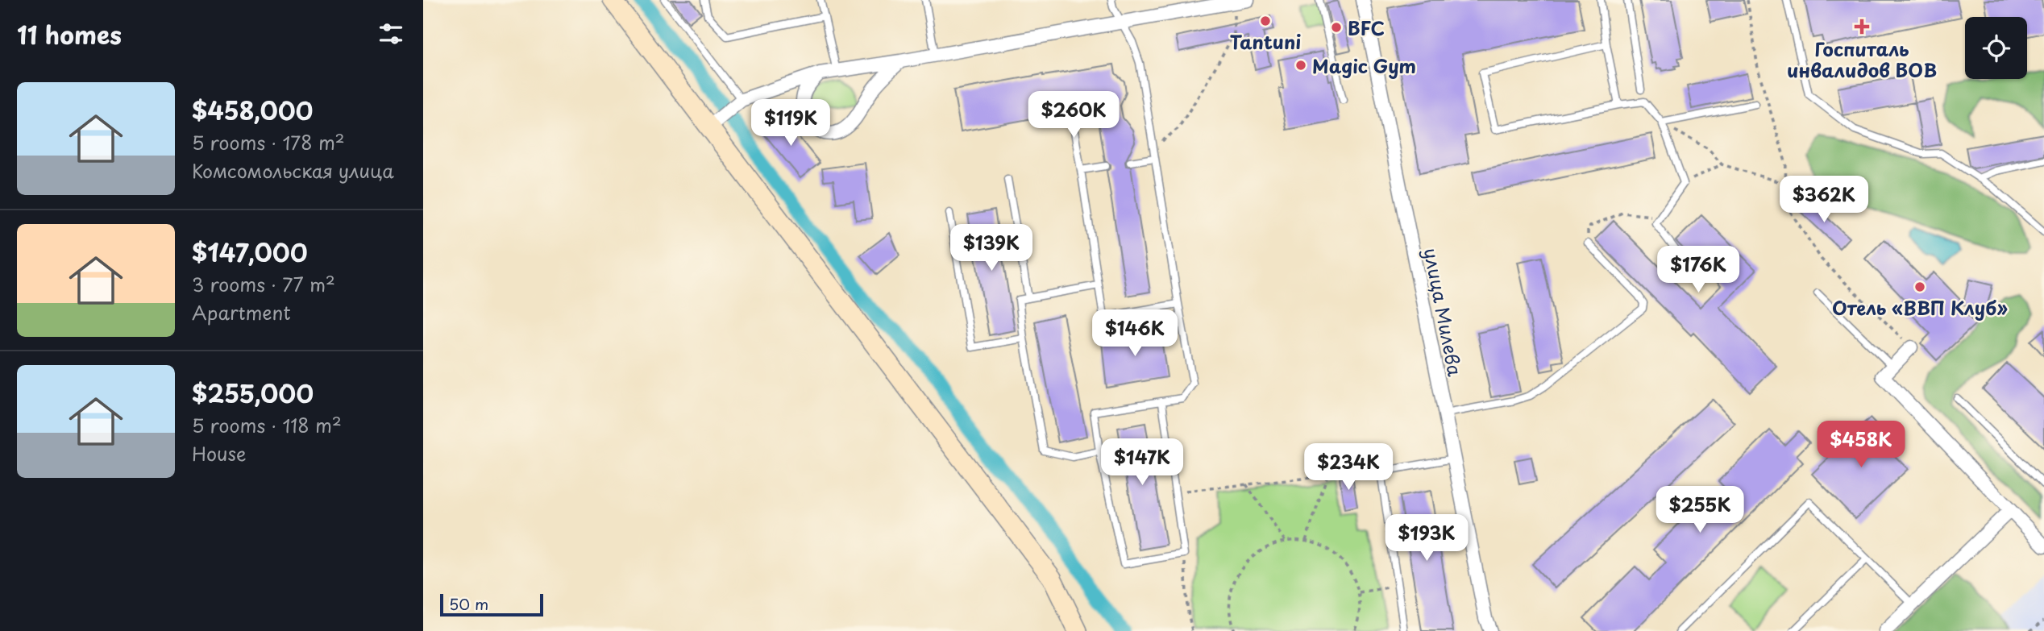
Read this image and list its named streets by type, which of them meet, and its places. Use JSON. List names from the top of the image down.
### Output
{
  "streets": {
    "street": ["улица Милева"]
  },
  "places": {
    "other": [
      "Tantuni",
      "BFC",
      "Magic Gym",
      "Отель «ВВП Клуб»"
    ],
    "health": ["Госпиталь инвалидов ВОВ"]
  },
  "scale_bar": "50 m",
  "page": {
    "heading": "11 homes",
    "list": [
      {
        "name": "$458,000",
        "note": "5 rooms · 178 m² · Комсомольская улица"
      },
      {
        "name": "$147,000",
        "note": "3 rooms · 77 m² · Apartment"
      },
      {
        "name": "$255,000",
        "note": "5 rooms · 118 m² · House"
      }
    ],
    "price": [
      "$260K",
      "$119K",
      "$362K",
      "$139K",
      "$176K",
      "$146K",
      "$458K",
      "$147K",
      "$234K",
      "$255K",
      "$193K"
    ],
    "scale": "50 m"
  }
}
